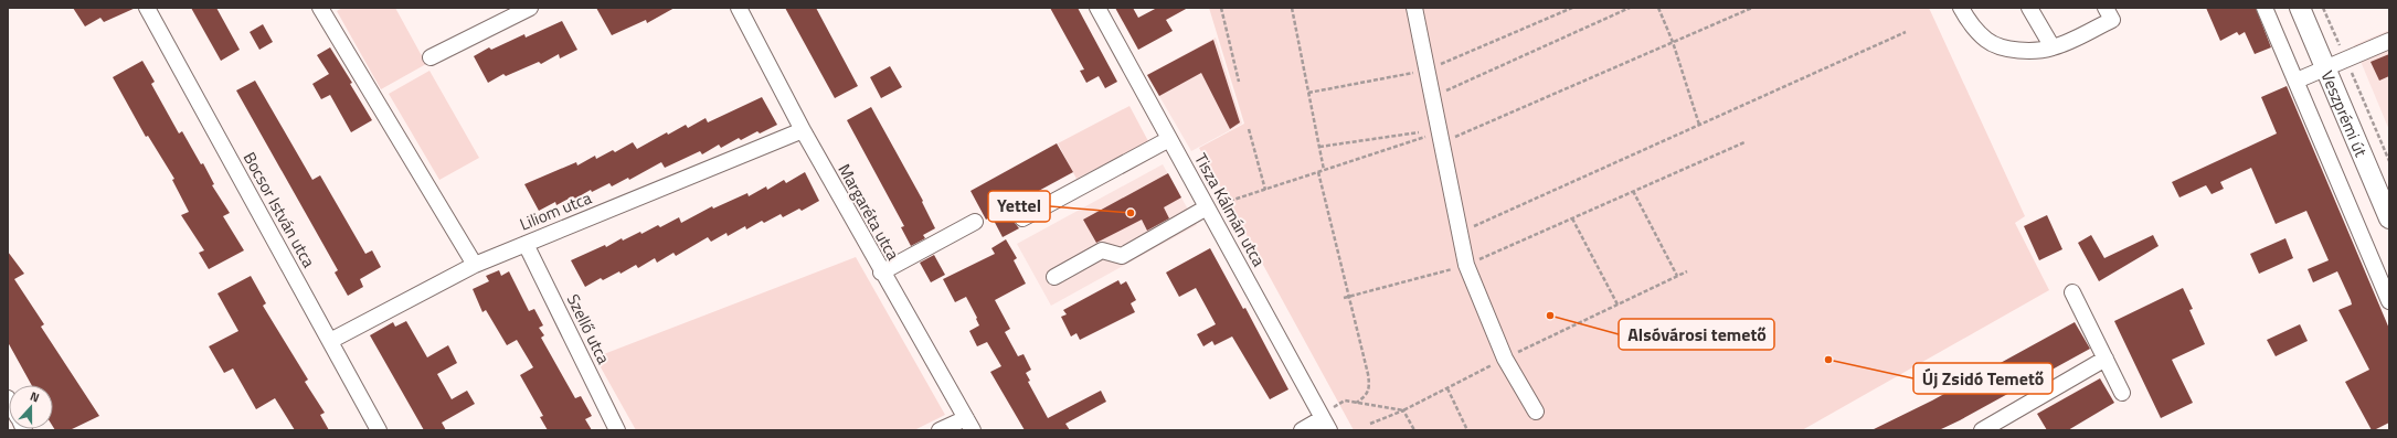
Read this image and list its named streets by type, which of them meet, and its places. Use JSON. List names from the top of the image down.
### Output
{
  "streets": {
    "main road": ["Veszprémi út"],
    "street": [
      "Bocsor István utca",
      "Tisza Kálmán utca",
      "Liliom utca",
      "Margaréta utca",
      "Szellő utca"
    ]
  },
  "crossings": [
    ["Bocsor István utca", "Liliom utca"],
    ["Liliom utca", "Margaréta utca"],
    ["Liliom utca", "Szellő utca"]
  ],
  "places": ["Yettel", "Alsóvárosi temető", "Új Zsidó Temető"],
  "north": "top"
}
